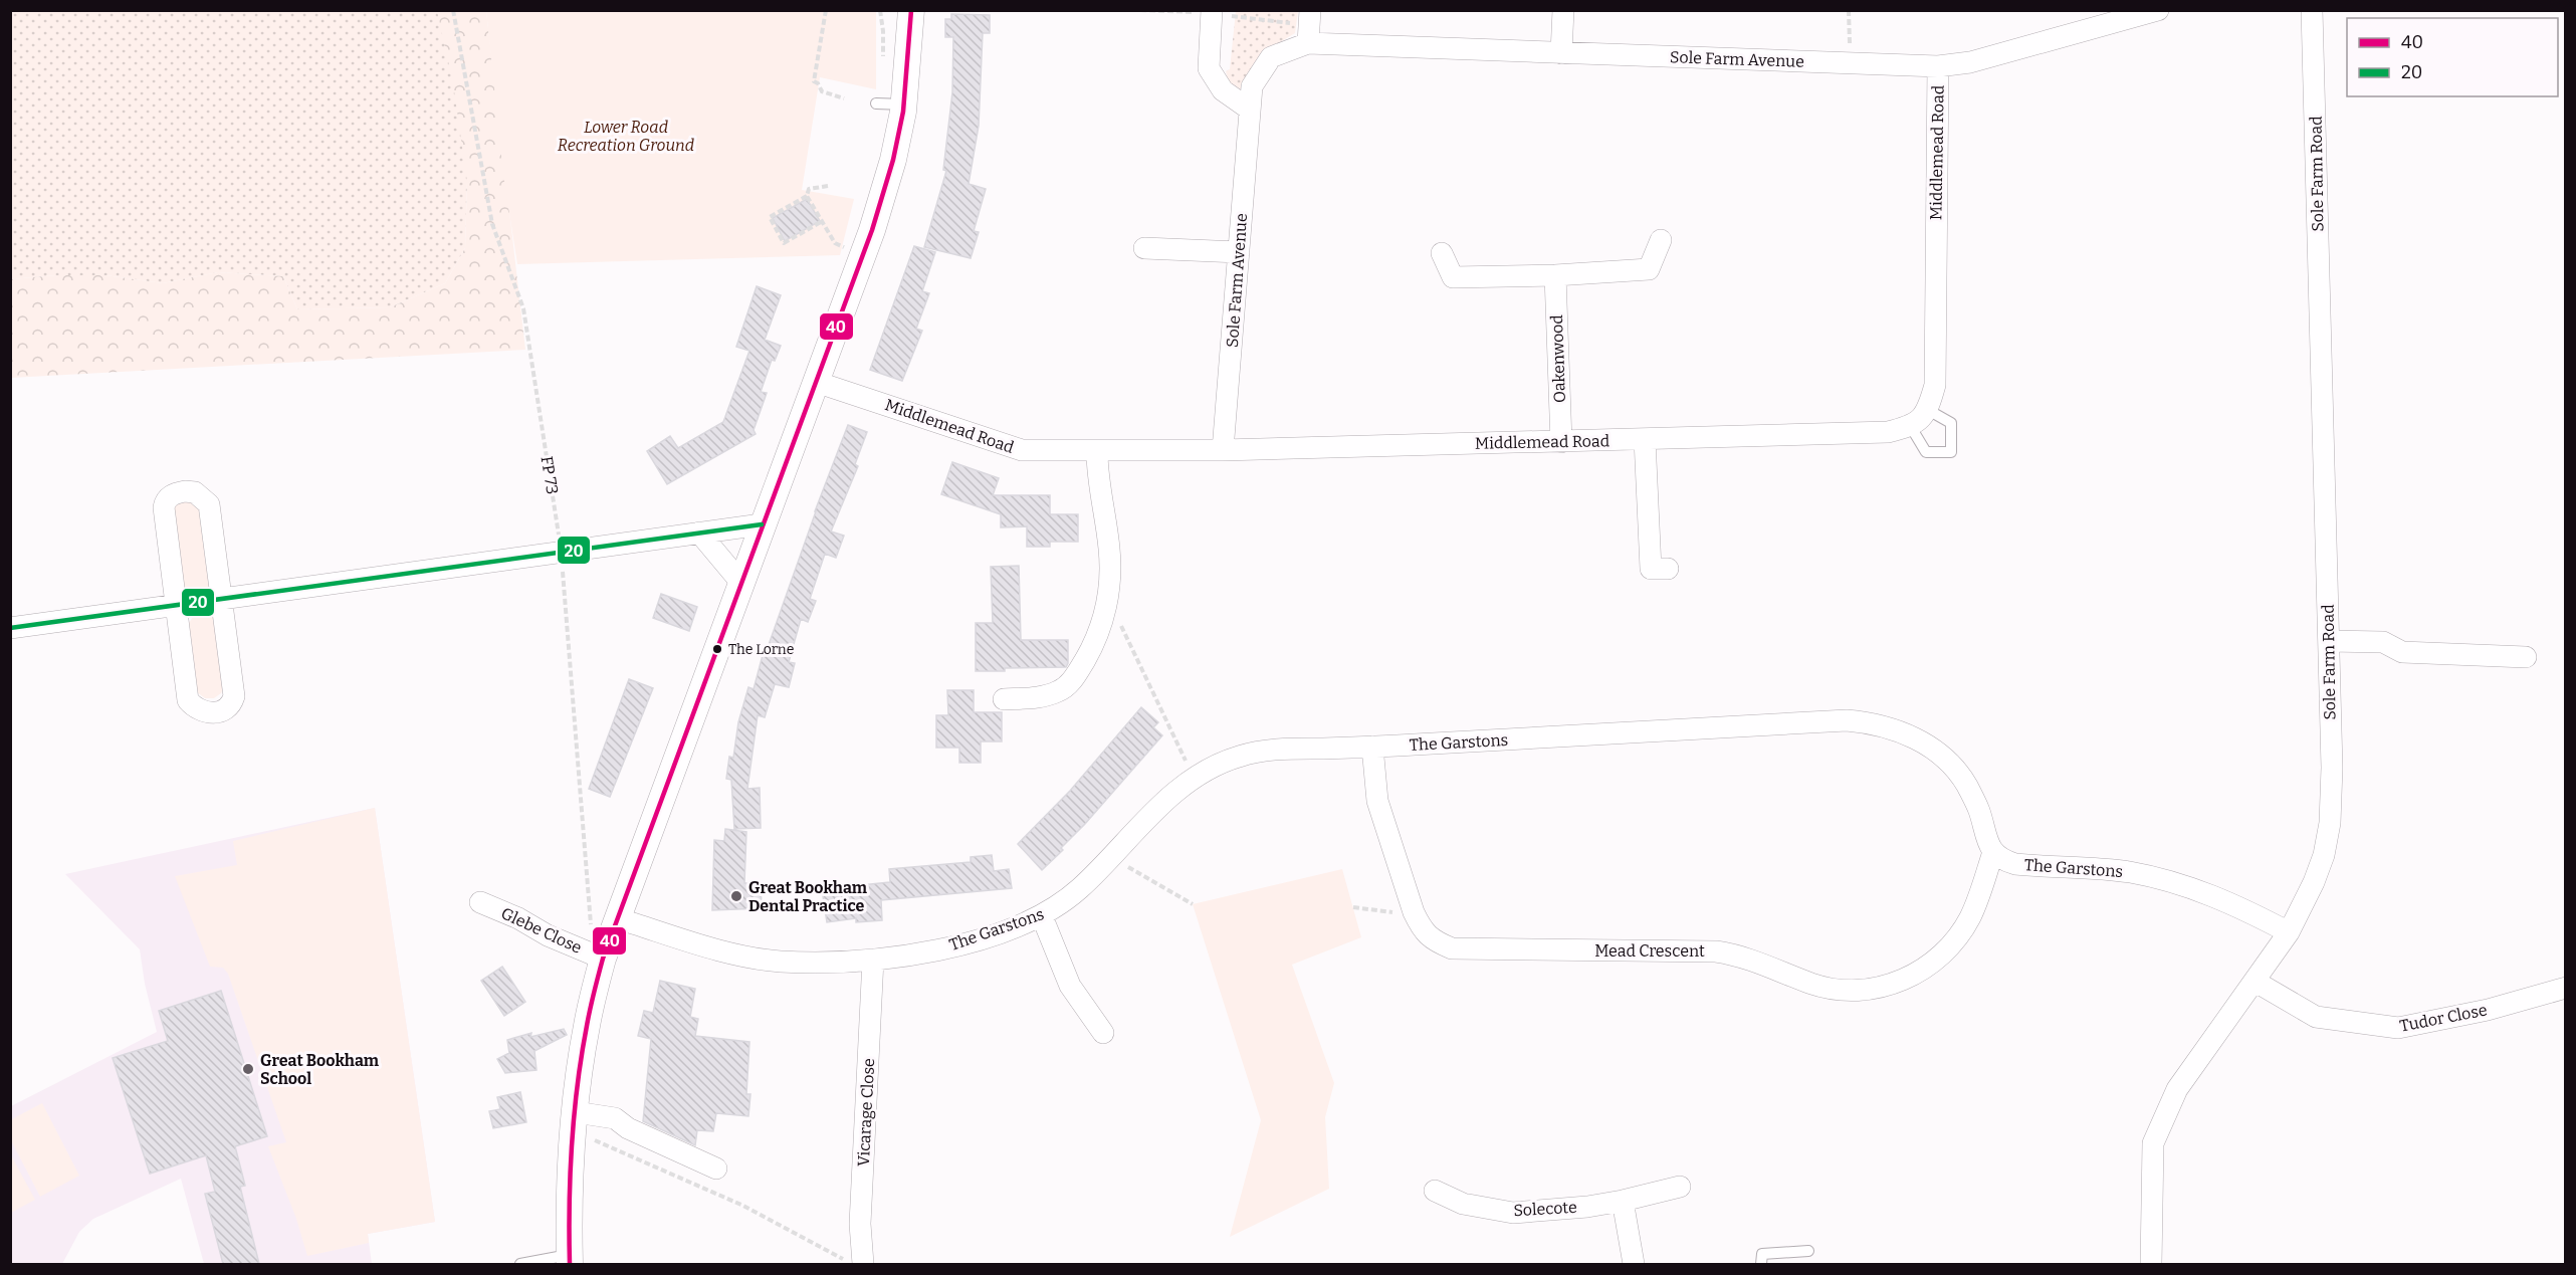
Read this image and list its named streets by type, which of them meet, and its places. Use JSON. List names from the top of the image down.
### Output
{
  "streets": {
    "street": [
      "Sole Farm Avenue",
      "Middlemead Road",
      "Sole Farm Road",
      "Oakenwood",
      "The Garstons",
      "Glebe Close",
      "Mead Crescent",
      "Tudor Close",
      "Vicarage Close",
      "Solecote"
    ],
    "path": ["FP 73"]
  },
  "crossings": [
    ["Sole Farm Avenue", "Middlemead Road"],
    ["Middlemead Road", "Oakenwood"],
    ["Sole Farm Road", "The Garstons"],
    ["Sole Farm Road", "Tudor Close"],
    ["FP 73", "The Garstons"],
    ["FP 73", "Glebe Close"],
    ["The Garstons", "Glebe Close"],
    ["The Garstons", "Mead Crescent"],
    ["The Garstons", "Vicarage Close"]
  ],
  "parks": ["Lower Road Recreation Ground"],
  "places": ["The Lorne", "Great Bookham Dental Practice", "Great Bookham School"],
  "lines": ["transit line 40", "transit line 20"],
  "legend": ["40", "20"]
}
